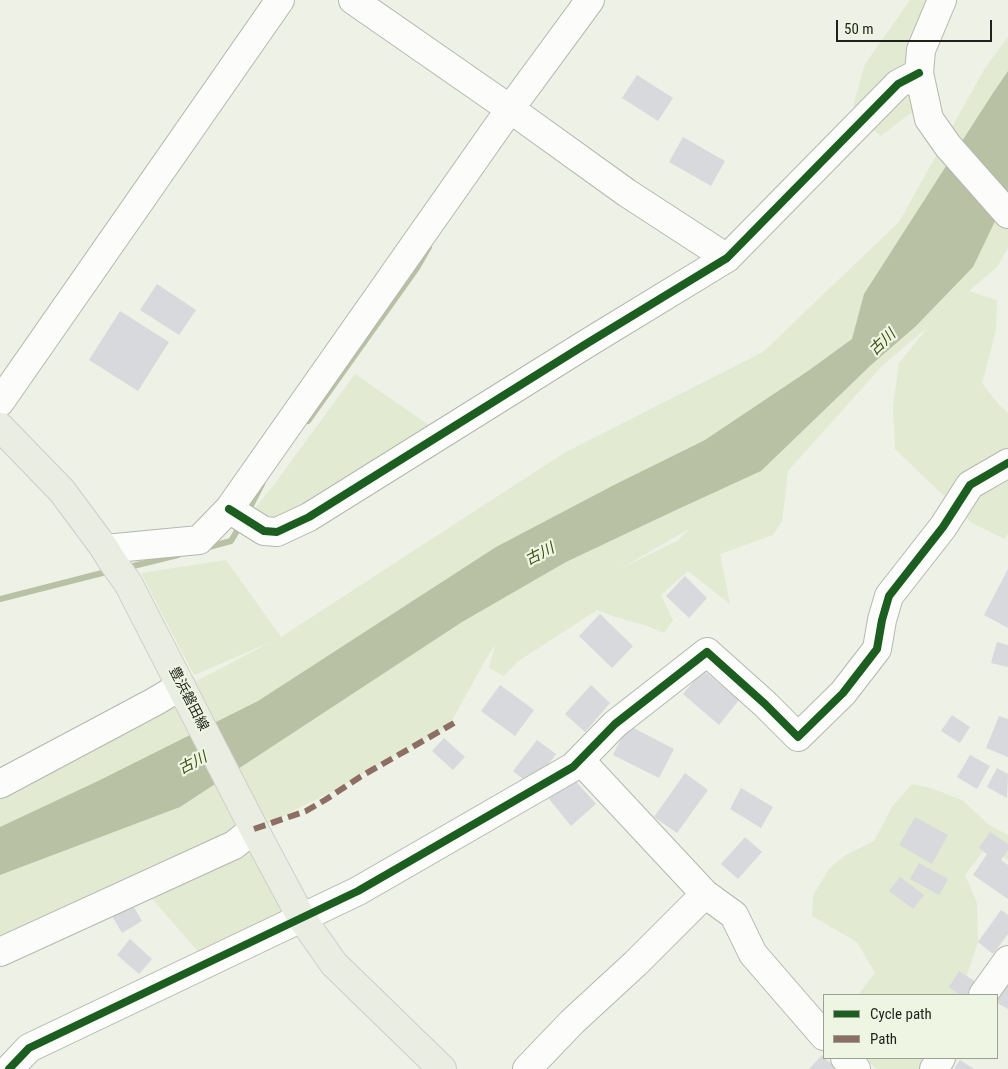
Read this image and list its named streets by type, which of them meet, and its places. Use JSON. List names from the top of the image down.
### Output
{
  "streets": {
    "main road": ["豊浜磐田線"]
  },
  "water": ["古川"],
  "legend": ["Cycle path", "Path"],
  "scale_bar": "50 m"
}
